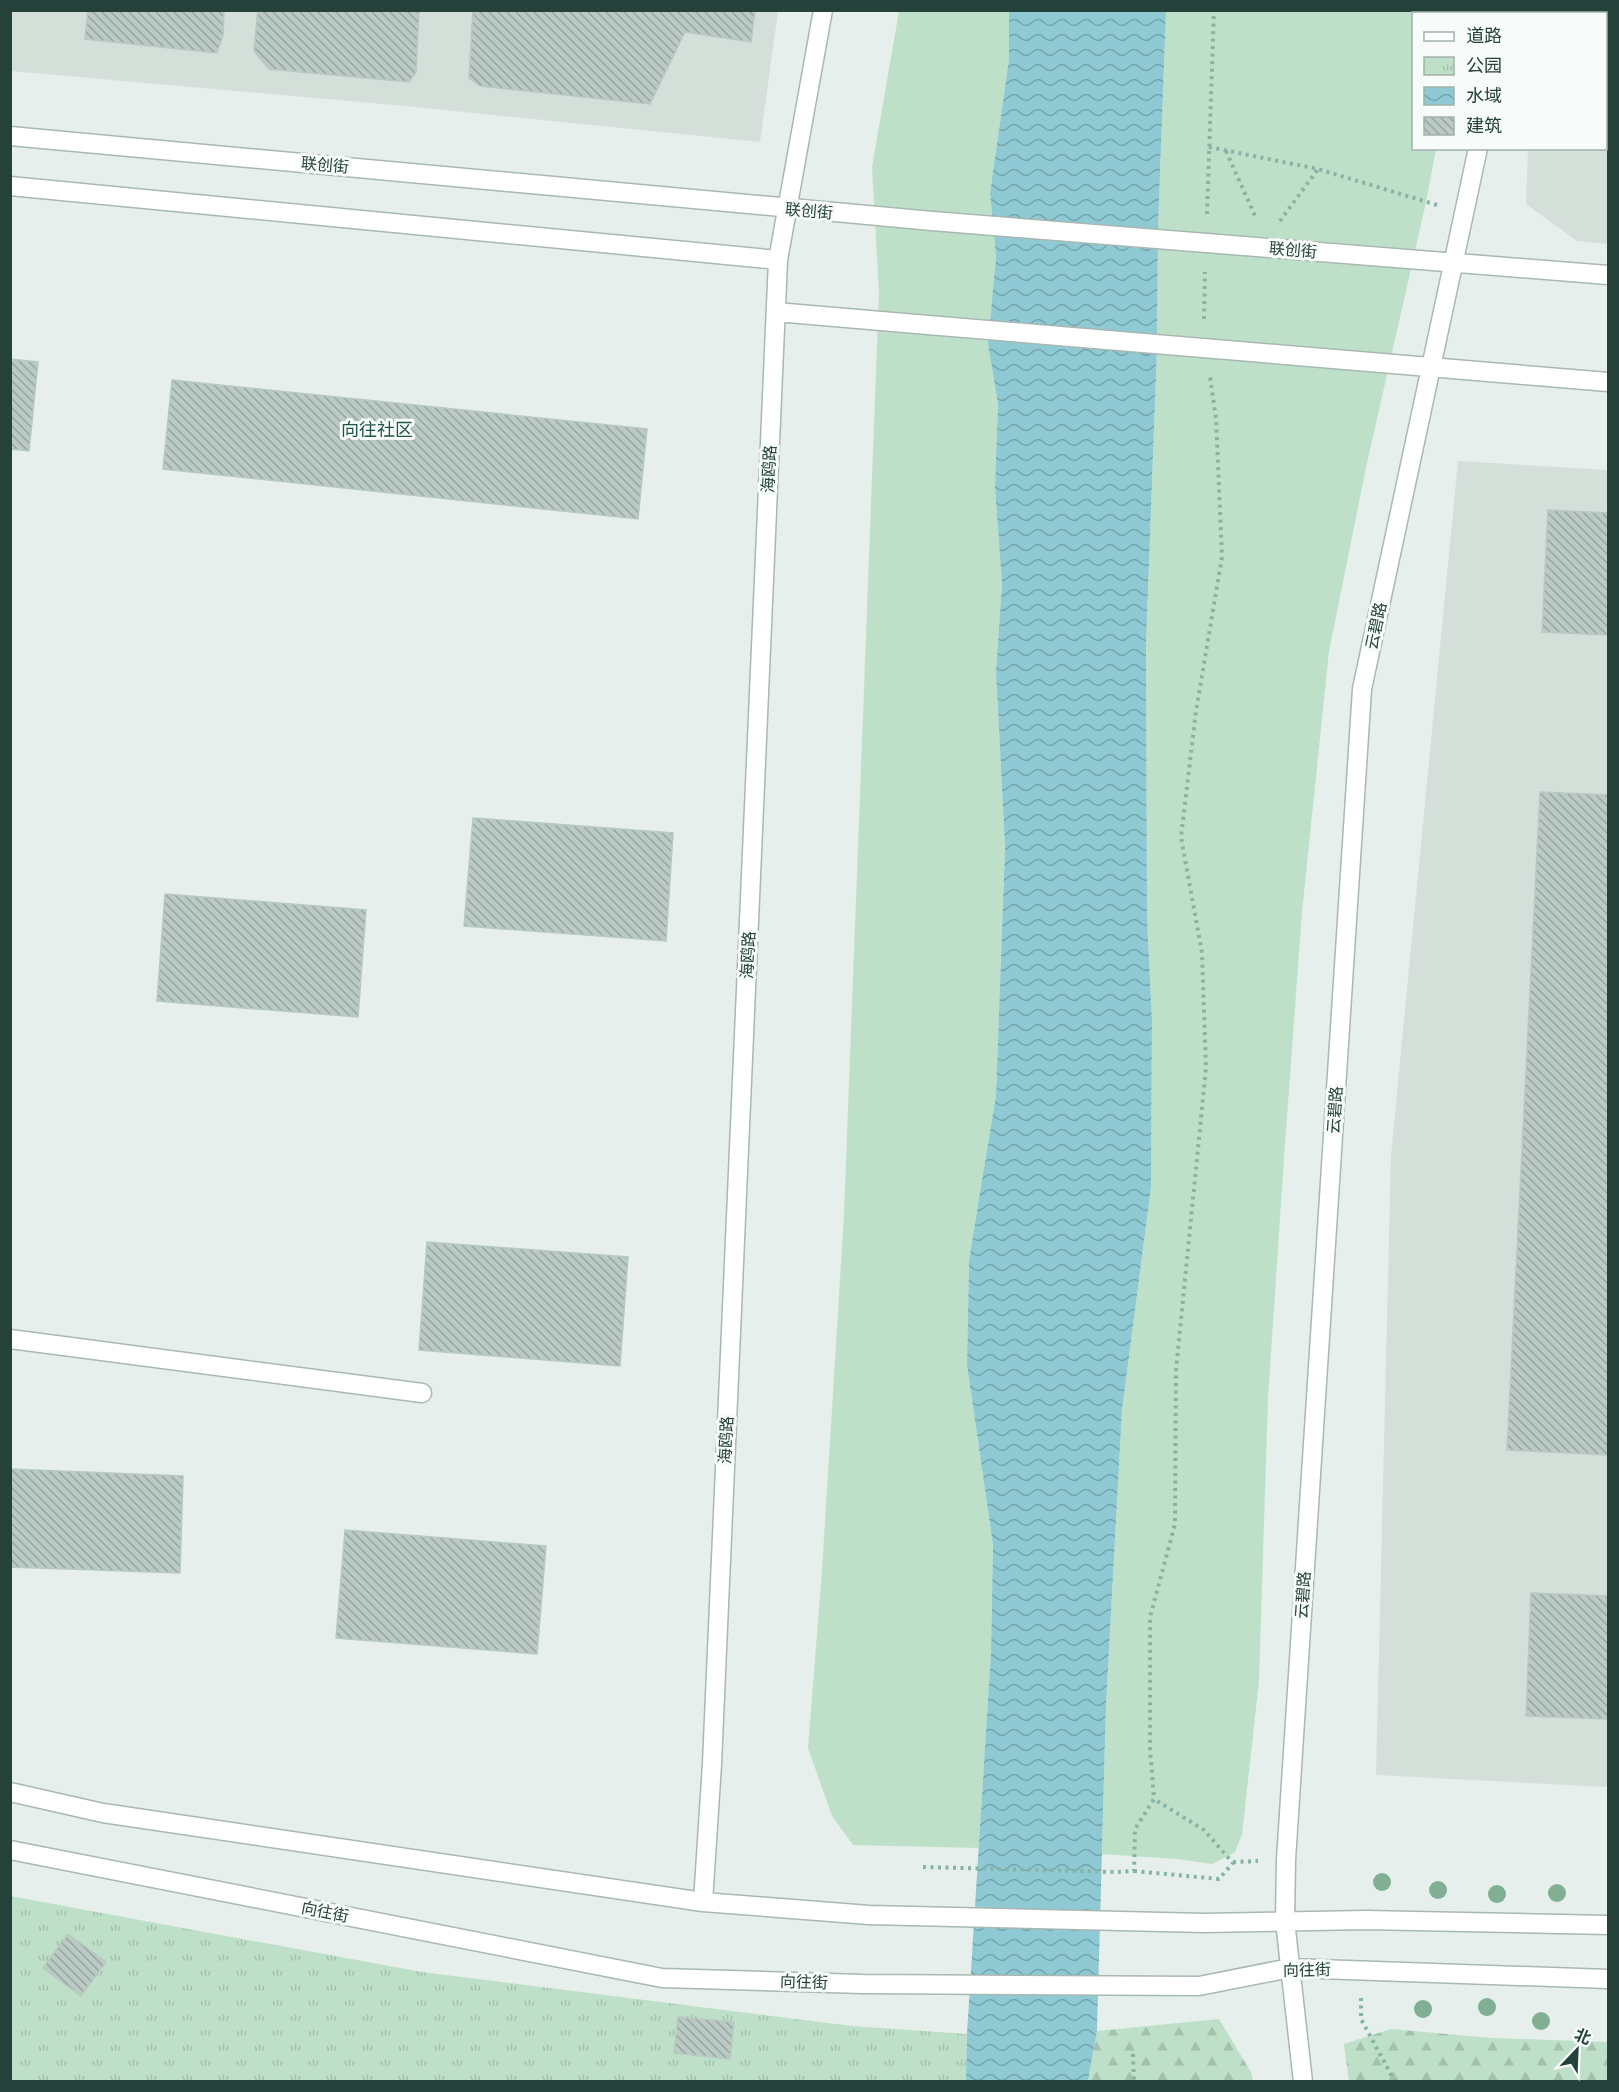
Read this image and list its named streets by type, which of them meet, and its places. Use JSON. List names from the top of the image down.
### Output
{
  "streets": {
    "street": [
      "联创街",
      "海鸥路",
      "云碧路",
      "向往街"
    ]
  },
  "crossings": [
    ["联创街", "海鸥路"],
    ["联创街", "云碧路"],
    ["云碧路", "向往街"]
  ],
  "districts": ["向往社区"],
  "legend": [
    "道路",
    "公园",
    "水域",
    "建筑"
  ],
  "north": "top right"
}
